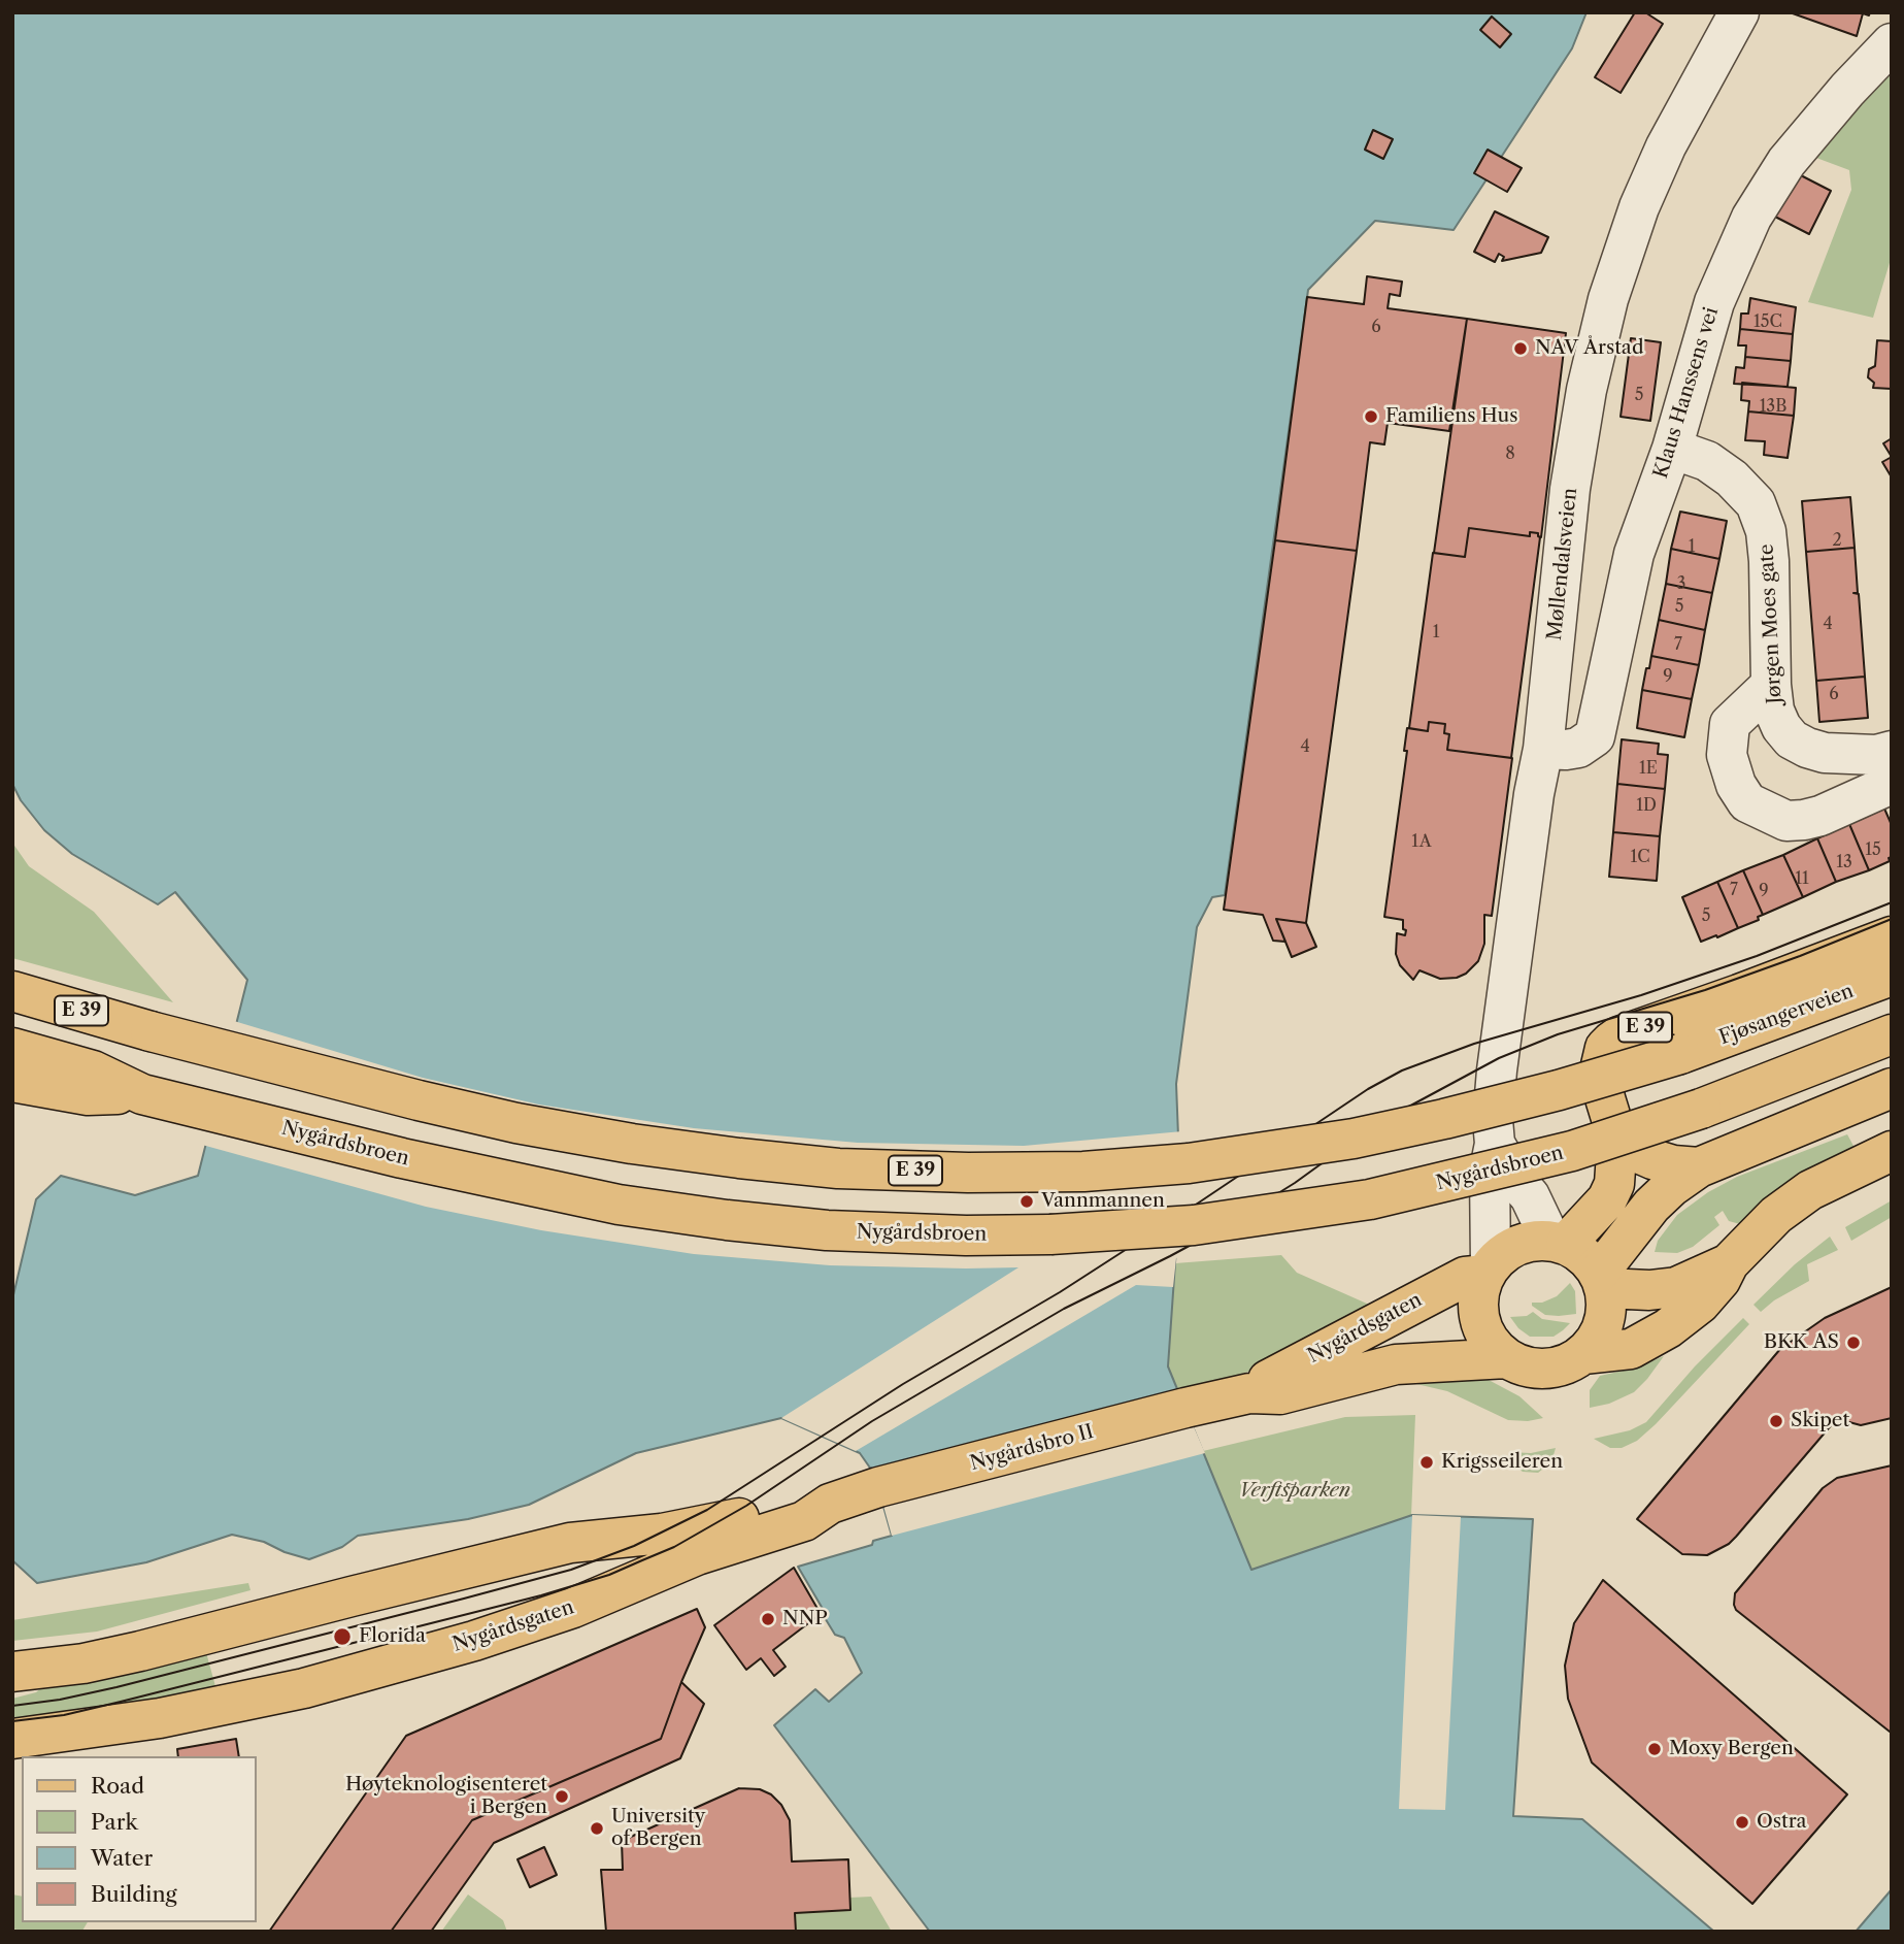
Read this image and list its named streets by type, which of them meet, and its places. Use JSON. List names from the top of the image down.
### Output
{
  "streets": {
    "main road": [
      "E 39",
      "Fjøsangerveien",
      "Nygårdsbroen",
      "Nygårdsgaten",
      "Nygårdsbro II"
    ],
    "street": ["Klaus Hanssens vei", "Møllendalsveien", "Jørgen Moes gate"]
  },
  "crossings": [
    ["Klaus Hanssens vei", "Møllendalsveien"],
    ["Klaus Hanssens vei", "Jørgen Moes gate"],
    ["Møllendalsveien", "E 39"],
    ["Møllendalsveien", "Nygårdsgaten"],
    ["E 39", "Nygårdsgaten"],
    ["Nygårdsgaten", "Nygårdsbro II"]
  ],
  "parks": ["Verftsparken"],
  "places": [
    "NAV Årstad",
    "Familiens Hus",
    "Vannmannen",
    "BKK AS",
    "Skipet",
    "Krigsseileren",
    "NNP",
    "Florida",
    "Moxy Bergen",
    "Høyteknologisenteret i Bergen",
    "Ostra",
    "University of Bergen"
  ],
  "house_numbers": [
    "15C",
    "6",
    "5",
    "13B",
    "8",
    "2",
    "1",
    "3",
    "5",
    "4",
    "1",
    "7",
    "9",
    "6",
    "4",
    "1E",
    "1D",
    "1A",
    "15",
    "1C",
    "13",
    "11",
    "7",
    "9",
    "5"
  ],
  "legend": [
    "Road",
    "Park",
    "Water",
    "Building"
  ]
}
